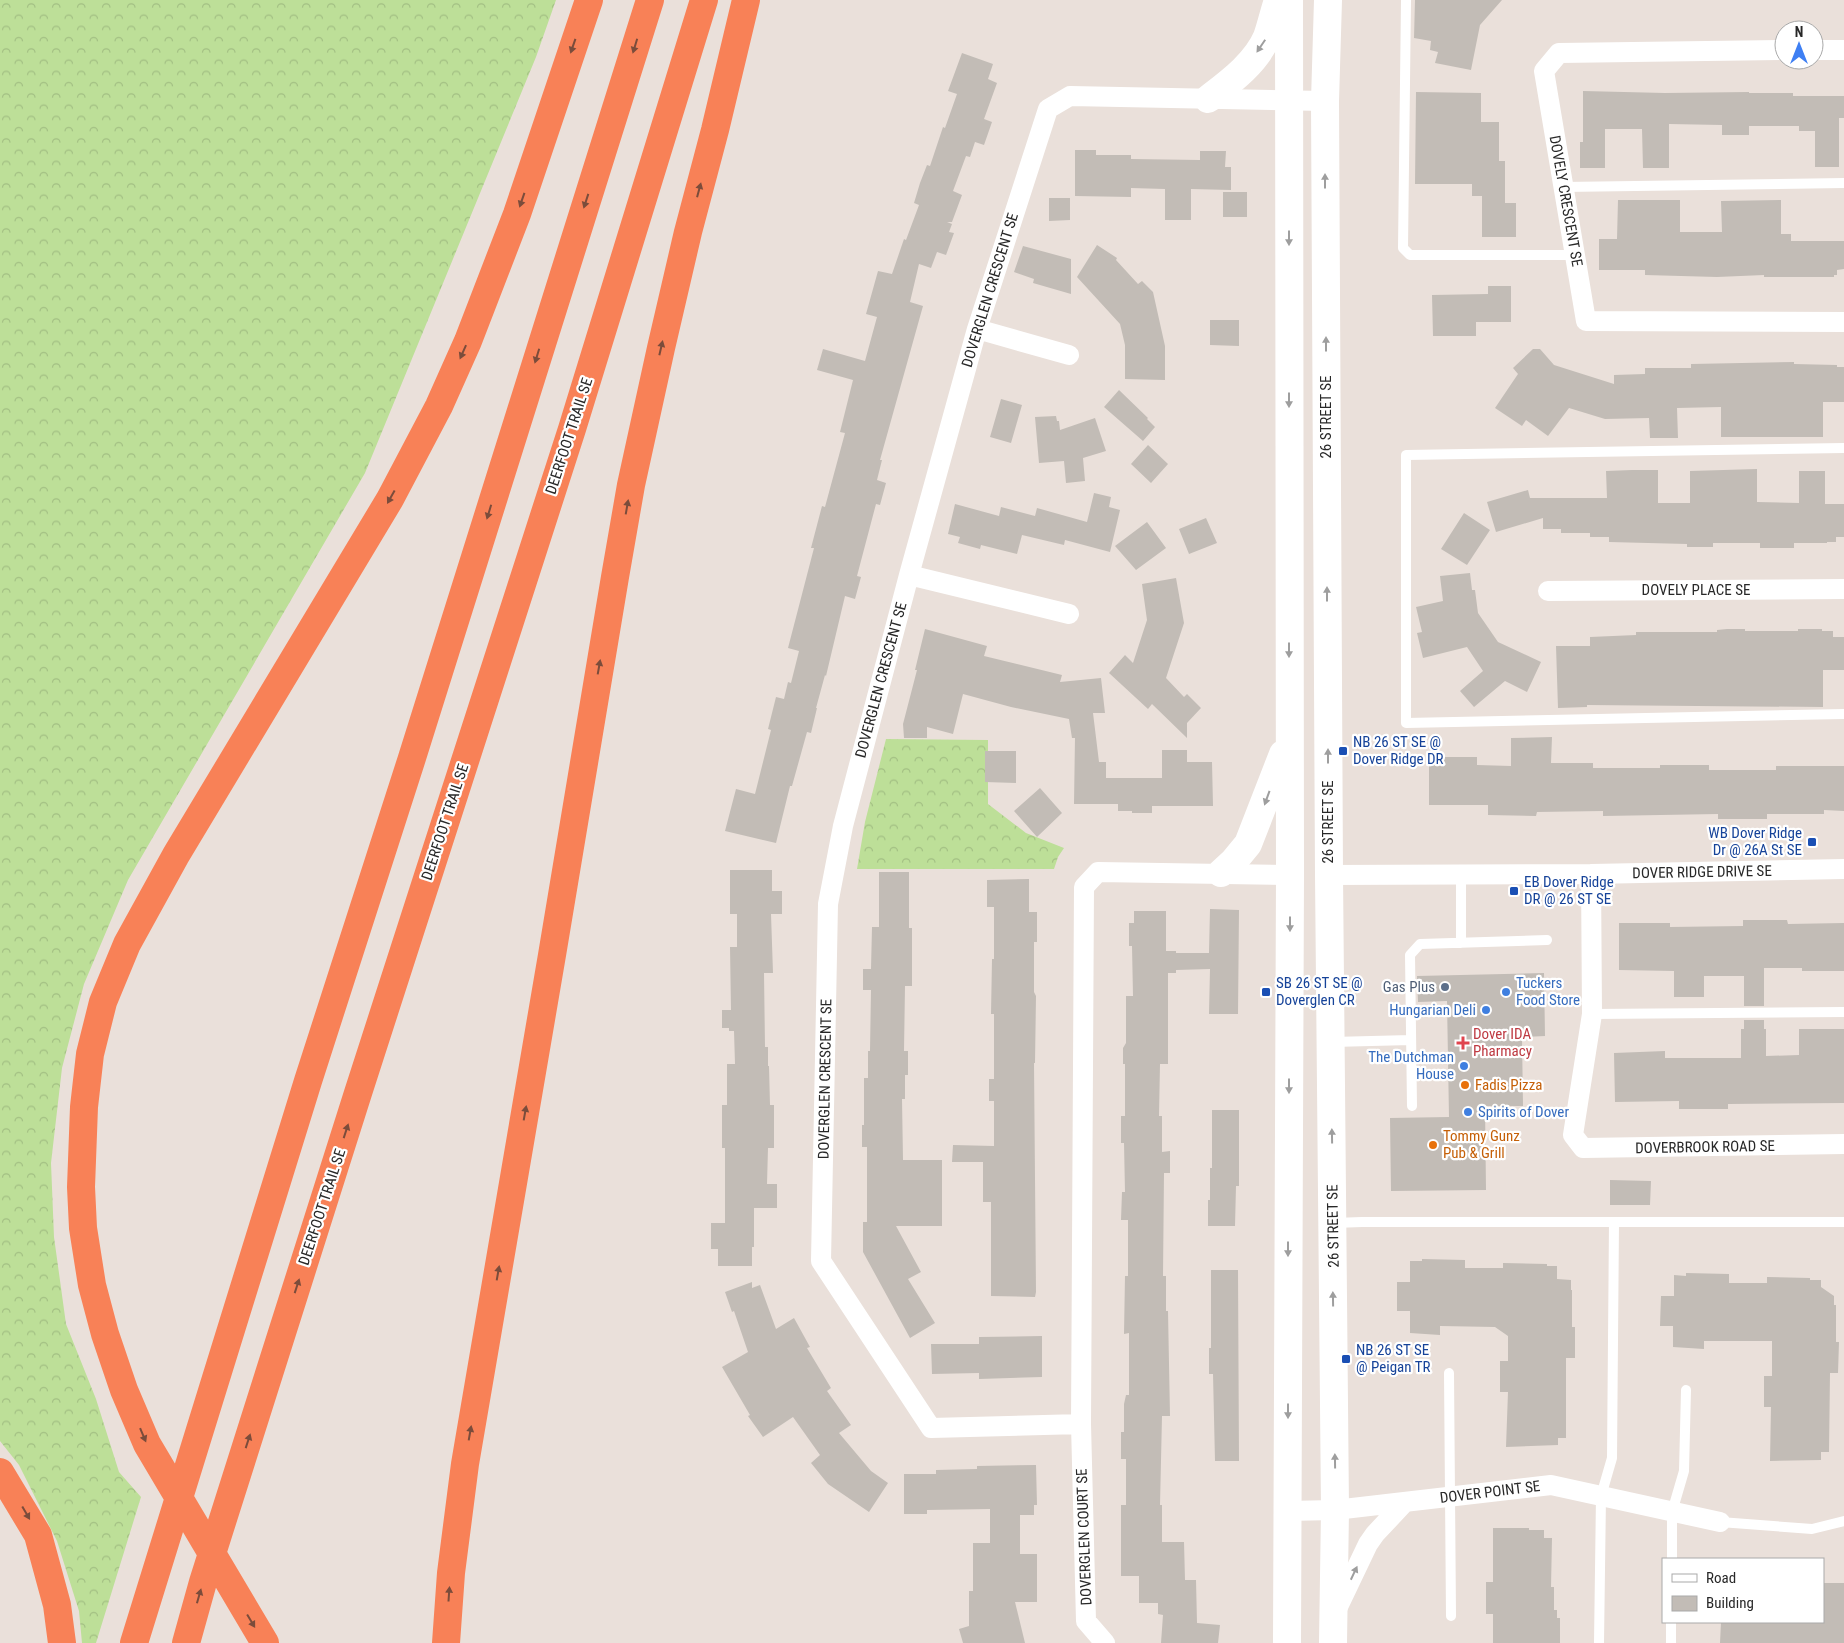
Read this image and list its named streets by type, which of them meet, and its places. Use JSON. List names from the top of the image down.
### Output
{
  "streets": {
    "highway": ["DEERFOOT TRAIL SE"],
    "street": [
      "DOVELY CRESCENT SE",
      "DOVERGLEN CRESCENT SE",
      "26 STREET SE",
      "DOVELY PLACE SE",
      "DOVER RIDGE DRIVE SE",
      "DOVERBROOK ROAD SE",
      "DOVER POINT SE",
      "DOVERGLEN COURT SE"
    ]
  },
  "crossings": [
    ["DOVERGLEN CRESCENT SE", "26 STREET SE"],
    ["DOVERGLEN CRESCENT SE", "DOVERGLEN COURT SE"],
    ["26 STREET SE", "DOVER RIDGE DRIVE SE"],
    ["26 STREET SE", "DOVER POINT SE"]
  ],
  "places": {
    "transit": [
      "NB 26 ST SE @ Dover Ridge DR",
      "WB Dover Ridge Dr @ 26A St SE",
      "EB Dover Ridge DR @ 26 ST SE",
      "SB 26 ST SE @ Doverglen CR",
      "NB 26 ST SE @ Peigan TR"
    ],
    "other": [
      "Gas Plus",
      "Tuckers Food Store",
      "Hungarian Deli",
      "The Dutchman House",
      "Fadis Pizza",
      "Spirits of Dover",
      "Tommy Gunz Pub & Grill"
    ],
    "health": ["Dover IDA Pharmacy"]
  },
  "legend": ["Road", "Building"],
  "north": "top"
}
